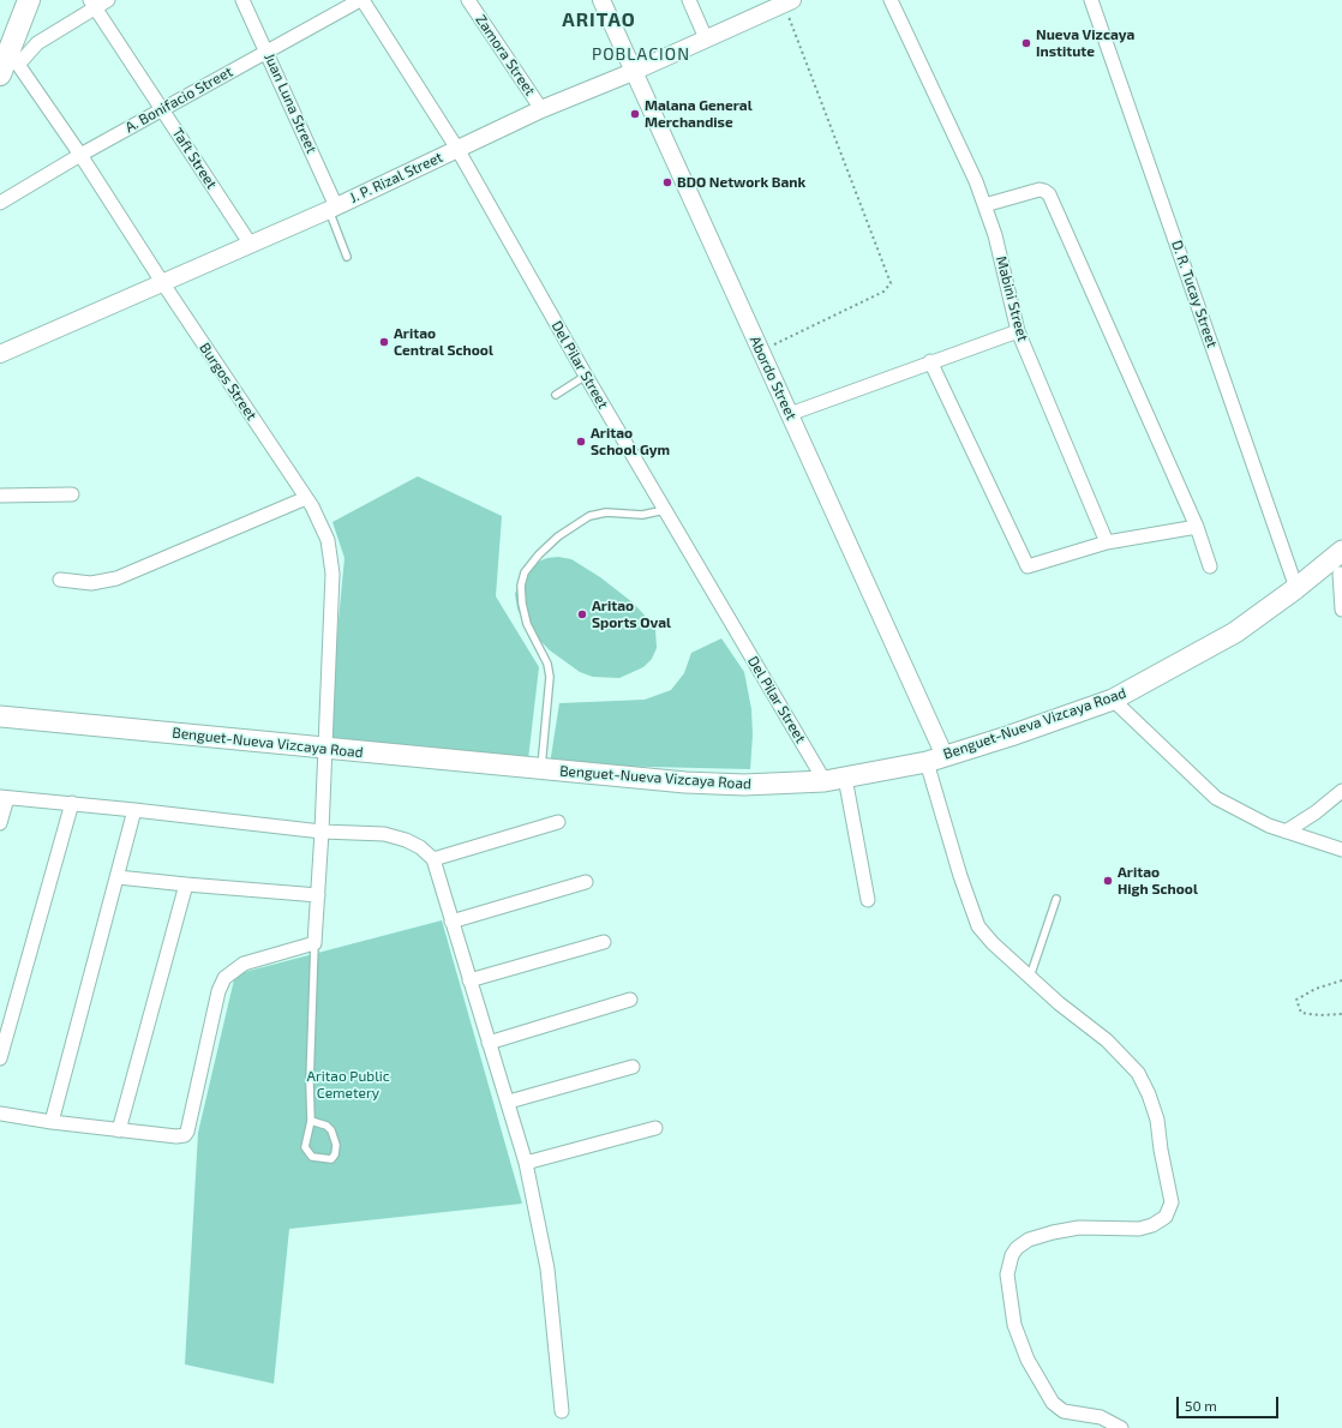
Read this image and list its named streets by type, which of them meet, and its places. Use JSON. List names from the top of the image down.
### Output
{
  "streets": {
    "main road": ["Benguet-Nueva Vizcaya Road"],
    "street": [
      "Zamora Street",
      "A. Bonifacio Street",
      "Juan Luna Street",
      "Taft Street",
      "J. P. Rizal Street",
      "D. R. Tucay Street",
      "Mabini Street",
      "Del Pilar Street",
      "Abordo Street",
      "Burgos Street"
    ]
  },
  "crossings": [
    ["Zamora Street", "J. P. Rizal Street"],
    ["A. Bonifacio Street", "Juan Luna Street"],
    ["A. Bonifacio Street", "Taft Street"],
    ["A. Bonifacio Street", "Del Pilar Street"],
    ["A. Bonifacio Street", "Burgos Street"],
    ["Juan Luna Street", "J. P. Rizal Street"],
    ["Taft Street", "J. P. Rizal Street"],
    ["J. P. Rizal Street", "Del Pilar Street"],
    ["J. P. Rizal Street", "Abordo Street"],
    ["J. P. Rizal Street", "Burgos Street"],
    ["D. R. Tucay Street", "Benguet-Nueva Vizcaya Road"],
    ["Del Pilar Street", "Benguet-Nueva Vizcaya Road"],
    ["Abordo Street", "Benguet-Nueva Vizcaya Road"],
    ["Burgos Street", "Benguet-Nueva Vizcaya Road"]
  ],
  "districts": ["ARITAO", "POBLACION"],
  "parks": ["Aritao Public Cemetery"],
  "places": [
    "Nueva Vizcaya Institute",
    "Malana General Merchandise",
    "BDO Network Bank",
    "Aritao Central School",
    "Aritao School Gym",
    "Aritao Sports Oval",
    "Aritao High School"
  ],
  "scale_bar": "50 m"
}
